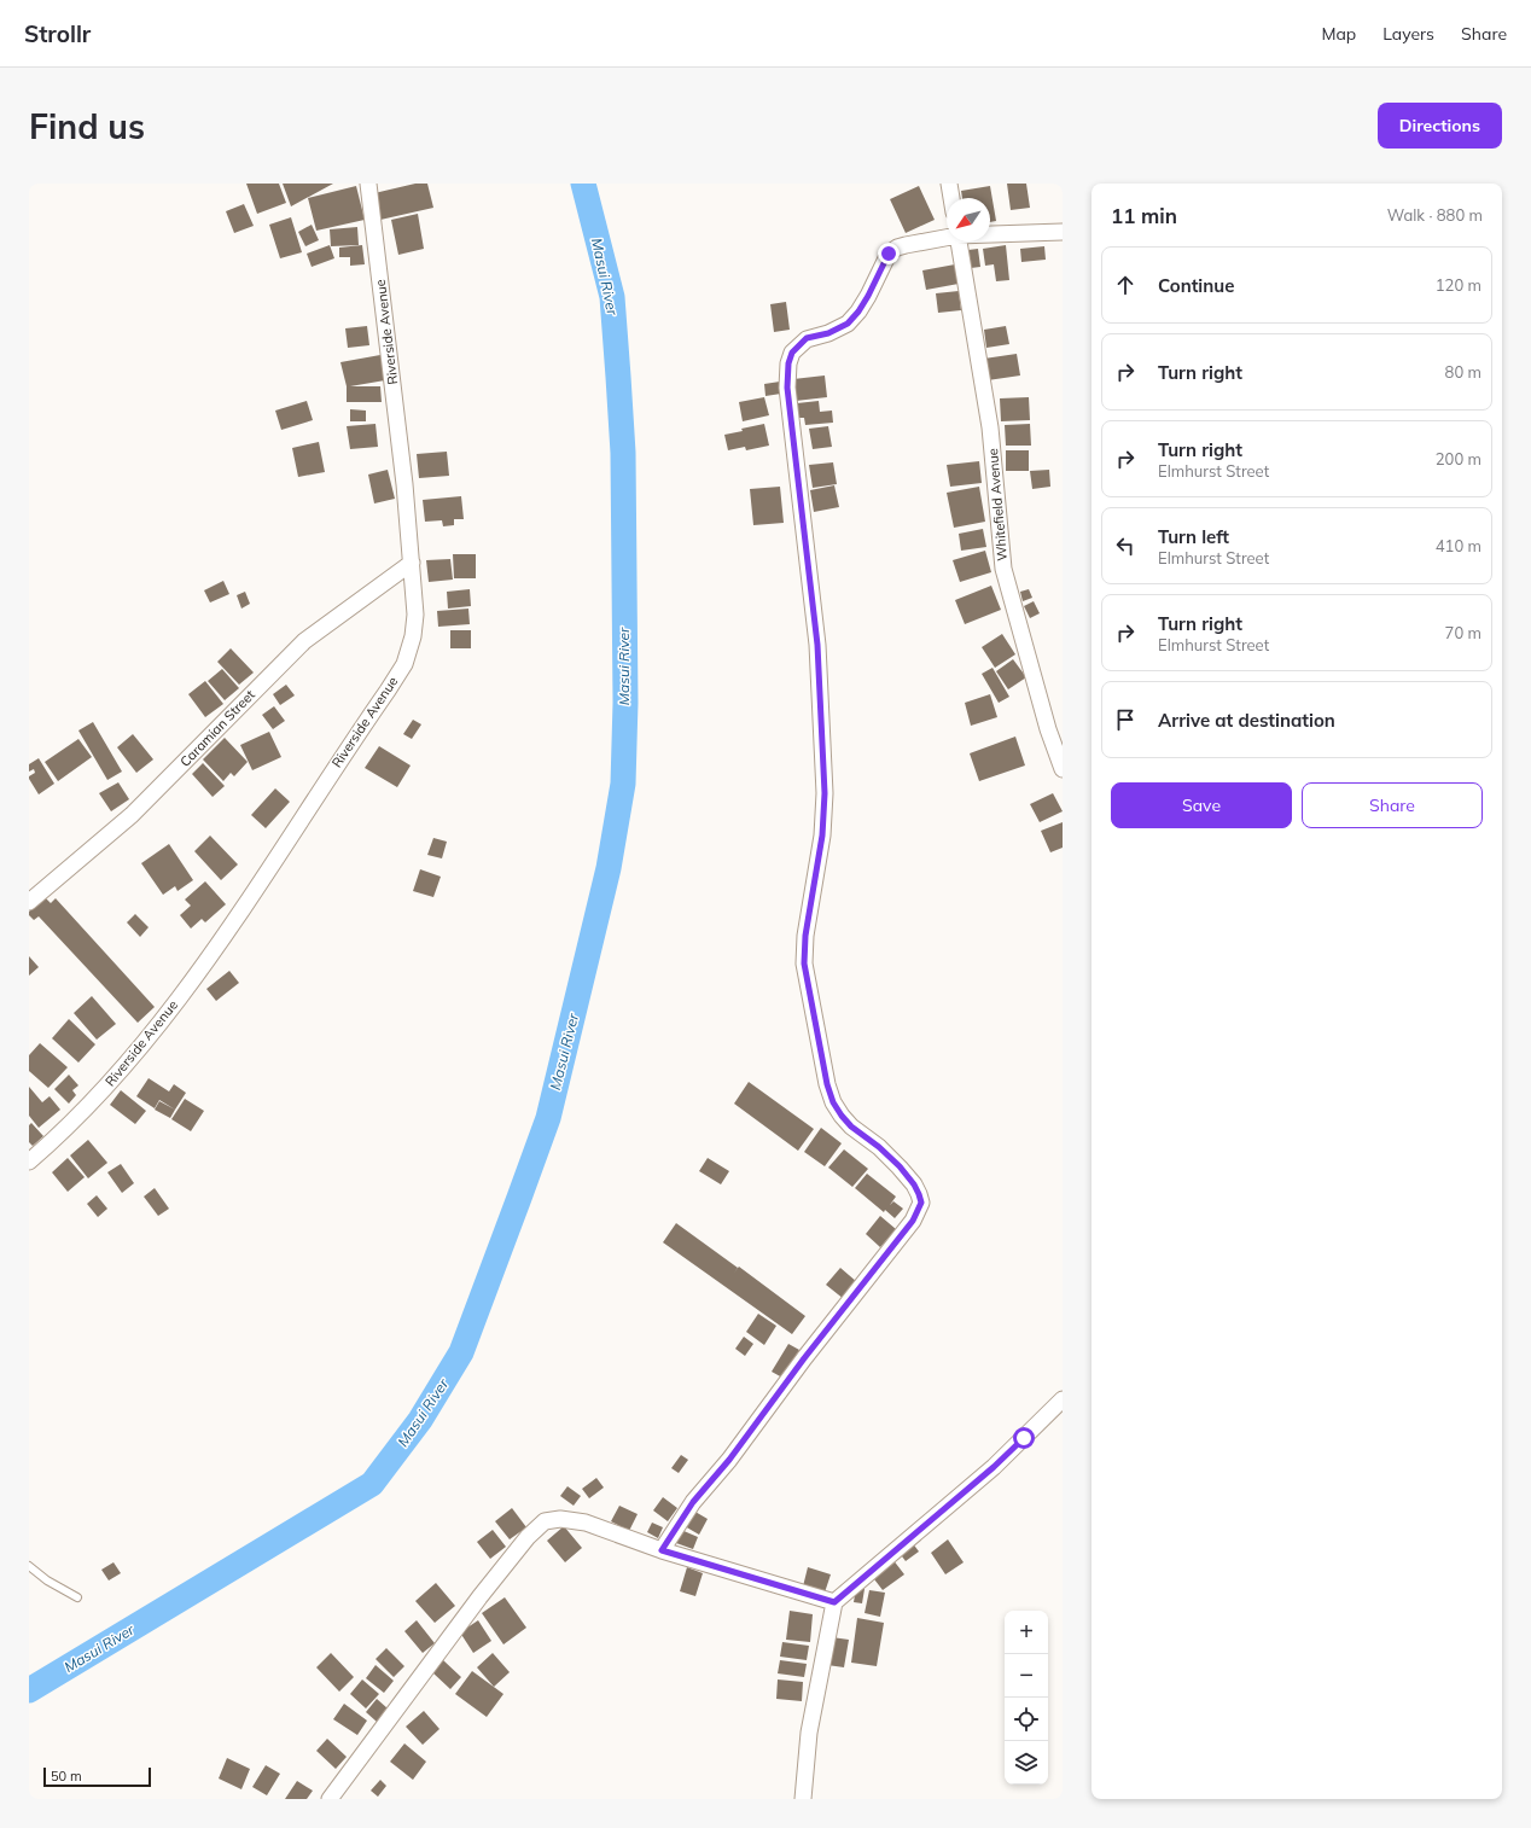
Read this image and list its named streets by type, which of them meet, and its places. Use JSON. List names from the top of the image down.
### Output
{
  "streets": {
    "street": ["Riverside Avenue", "Whitefield Avenue", "Caramian Street"]
  },
  "crossings": [
    ["Riverside Avenue", "Caramian Street"]
  ],
  "water": ["Masui River"],
  "scale_bar": "50 m",
  "north": "bottom left",
  "page": {
    "header": "Strollr",
    "nav": ["Map", "Layers", "Share"],
    "buttons": [
      "Directions",
      ["Save", "Share"]
    ],
    "title": "Find us",
    "heading": ["11 min", "Walk · 880 m"],
    "list": [
      ["Continue", "120 m"],
      ["Turn right", "80 m"],
      ["Turn right", "Elmhurst Street", "200 m"],
      ["Turn left", "Elmhurst Street", "410 m"],
      ["Turn right", "Elmhurst Street", "70 m"],
      "Arrive at destination"
    ],
    "map_buttons": ["+", "−"],
    "scale": "50 m"
  }
}
